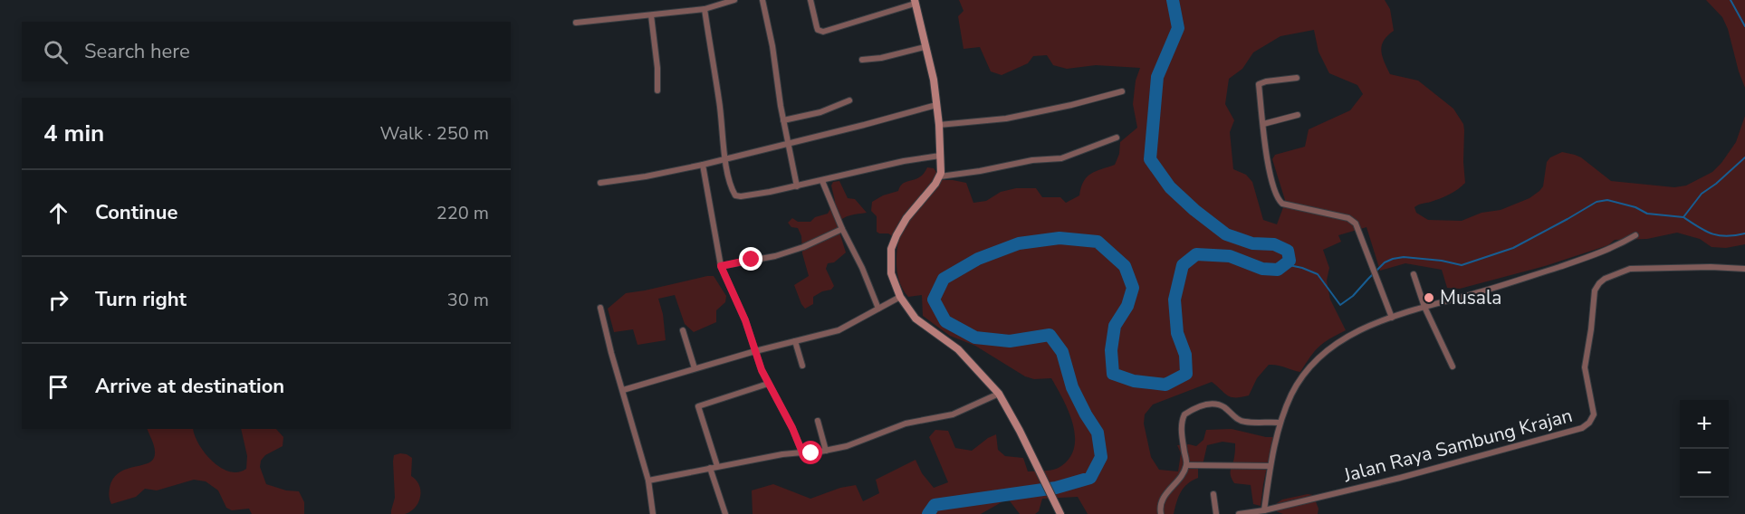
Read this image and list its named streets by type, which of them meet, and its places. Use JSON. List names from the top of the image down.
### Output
{
  "streets": {
    "street": ["Jalan Raya Sambung Krajan"]
  },
  "places": ["Musala"],
  "page": {
    "search": "Search here",
    "heading": ["4 min", "Walk · 250 m"],
    "list": [
      ["Continue", "220 m"],
      ["Turn right", "30 m"],
      "Arrive at destination"
    ],
    "map_buttons": ["+", "−"]
  }
}
